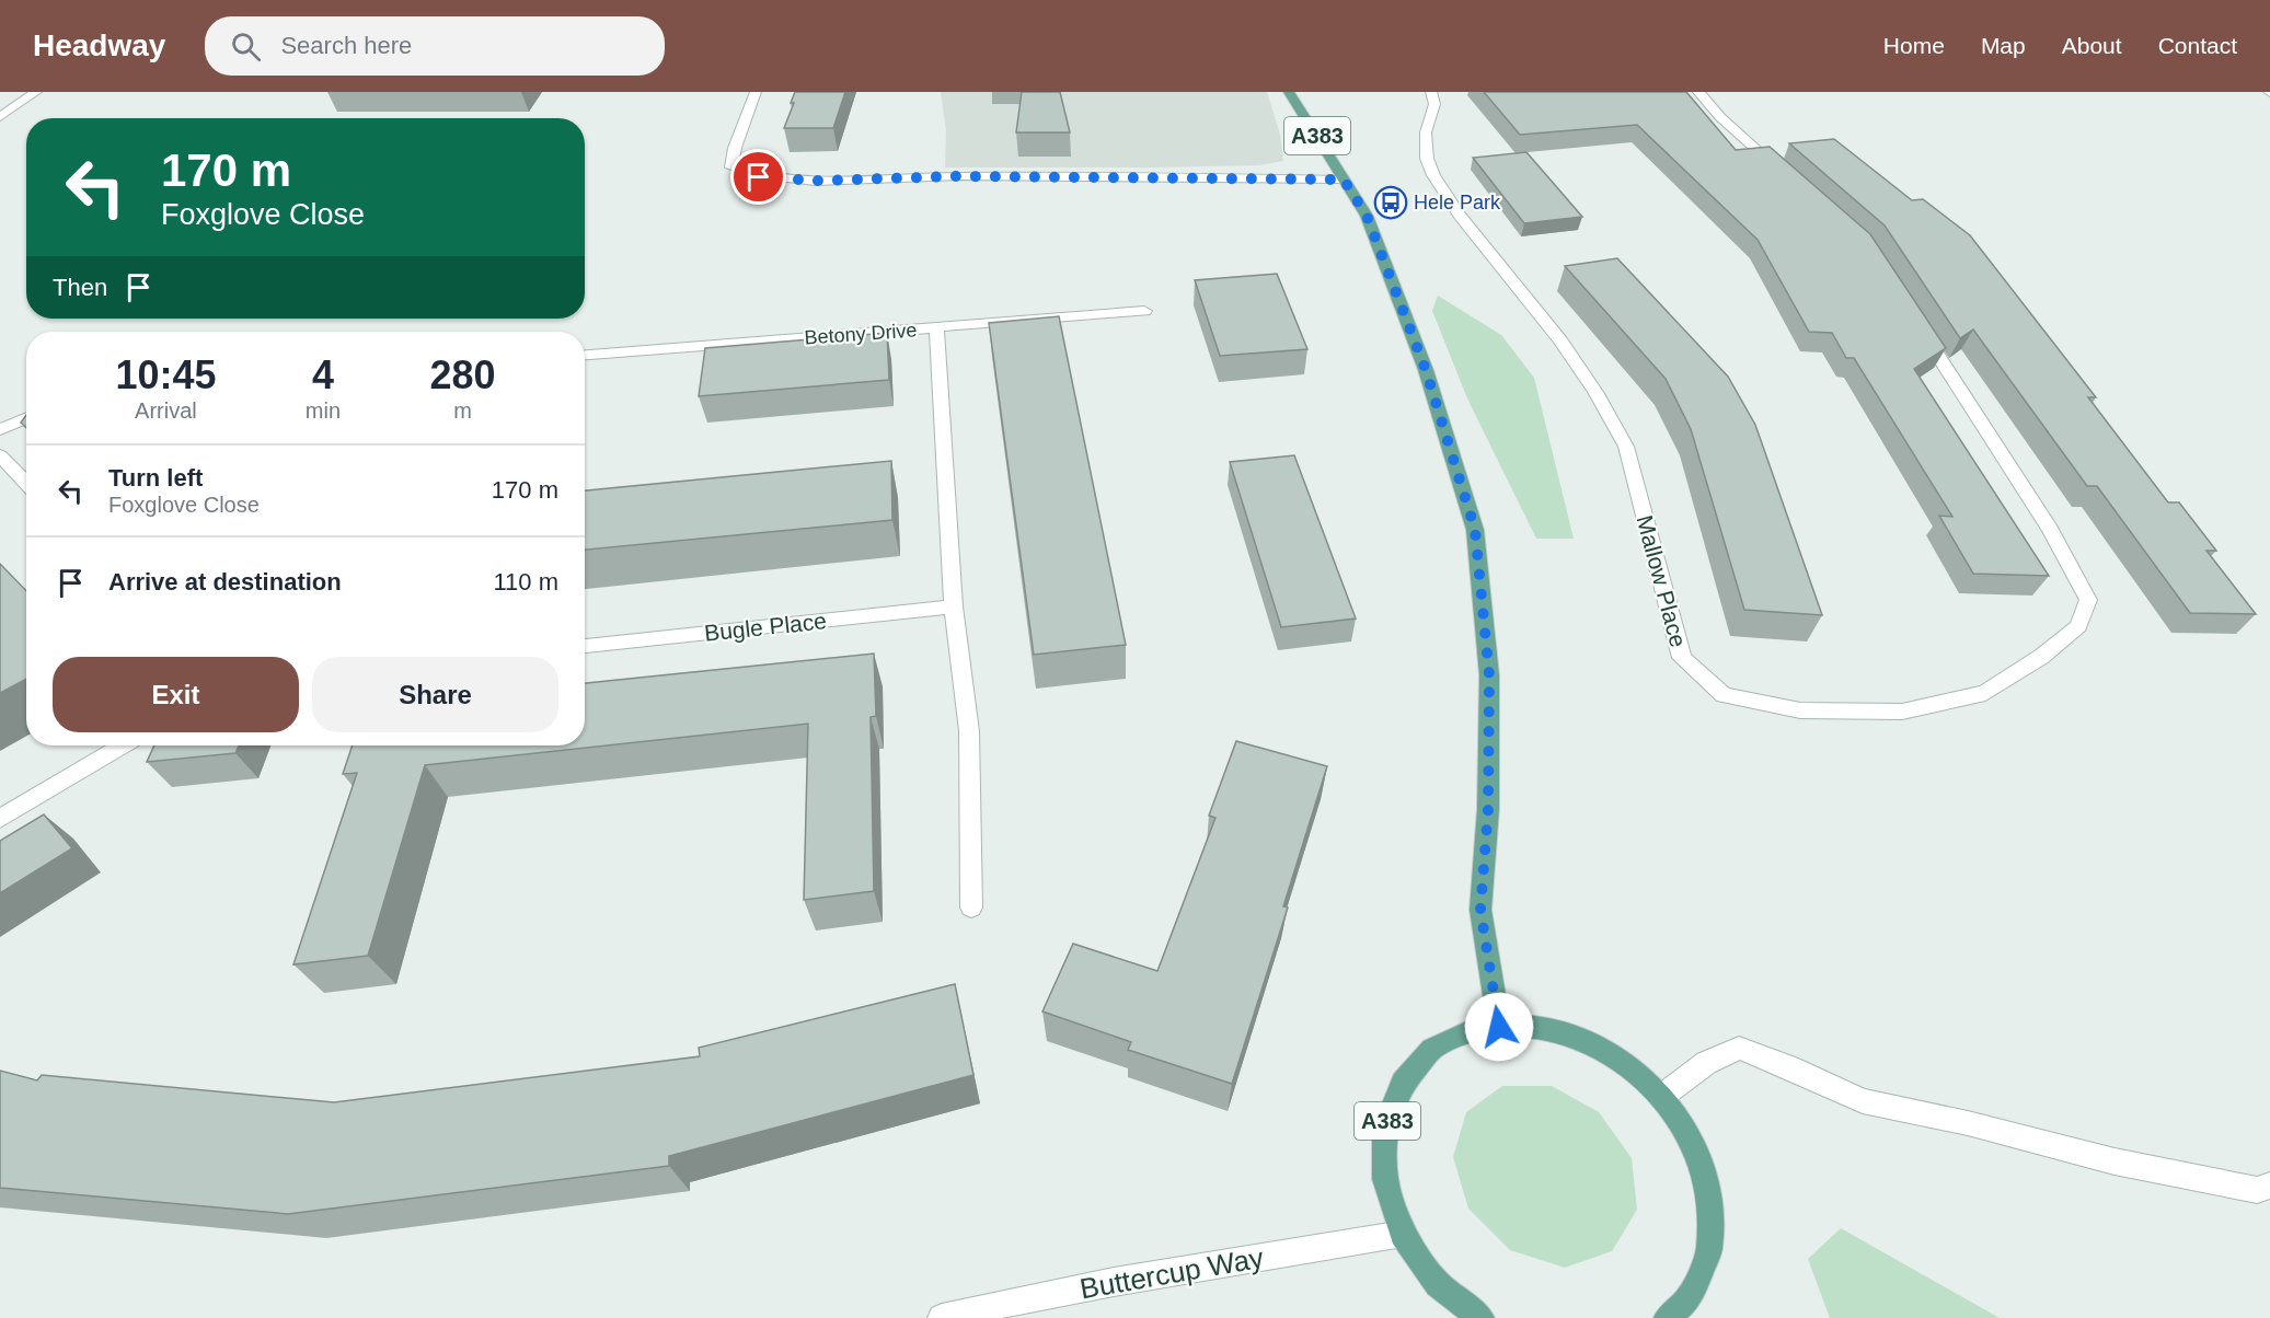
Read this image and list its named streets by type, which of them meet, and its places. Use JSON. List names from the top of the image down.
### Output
{
  "streets": {
    "main road": ["A383"],
    "street": [
      "Betony Drive",
      "Mallow Place",
      "Bugle Place",
      "Buttercup Way"
    ]
  },
  "crossings": [
    ["A383", "Buttercup Way"]
  ],
  "places": {
    "bus stop": ["Hele Park"]
  },
  "page": {
    "header": "Headway",
    "search": "Search here",
    "nav": [
      "Home",
      "Map",
      "About",
      "Contact"
    ],
    "turn": ["170 m", "Foxglove Close"],
    "then": "Then",
    "eta": [
      "10:45",
      "Arrival",
      "4",
      "min",
      "280",
      "m"
    ],
    "list": [
      {
        "name": "Turn left",
        "note": "Foxglove Close",
        "value": "170 m"
      },
      {
        "name": "Arrive at destination",
        "value": "110 m"
      }
    ],
    "buttons": ["Exit", "Share"]
  }
}
